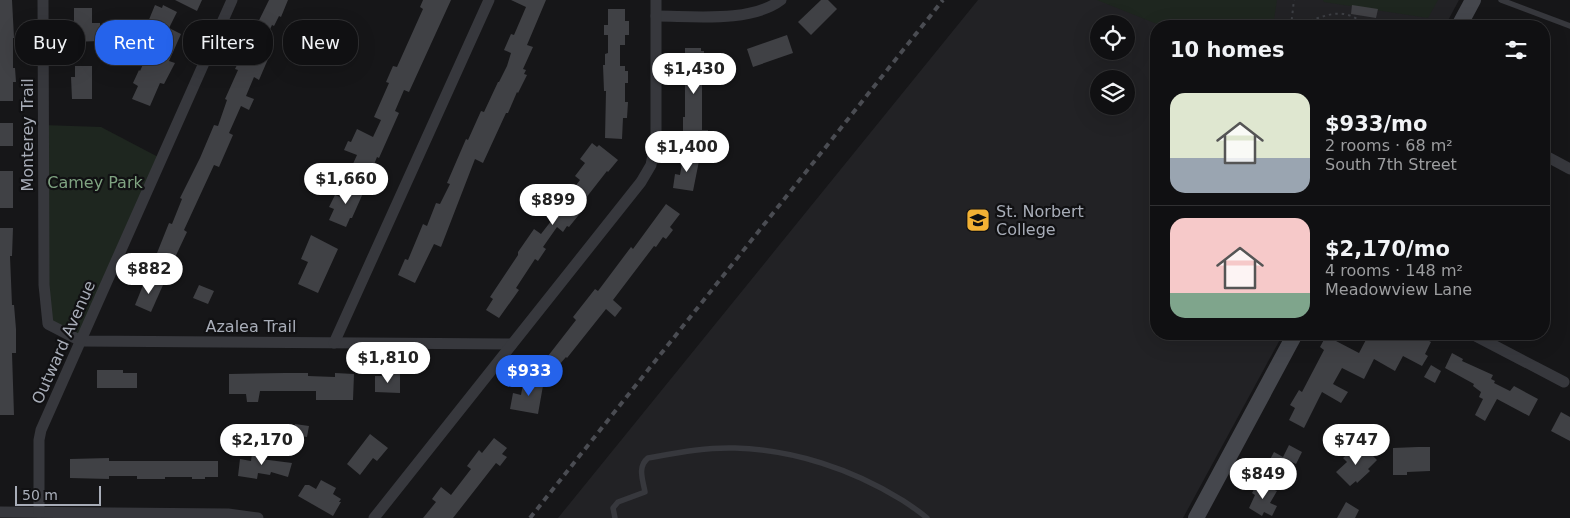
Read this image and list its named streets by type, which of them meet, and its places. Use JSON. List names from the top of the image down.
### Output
{
  "streets": {
    "street": ["Monterey Trail", "Azalea Trail", "Outward Avenue"]
  },
  "crossings": [
    ["Monterey Trail", "Azalea Trail"],
    ["Azalea Trail", "Outward Avenue"]
  ],
  "parks": ["Camey Park"],
  "places": {
    "school or university": ["St. Norbert College"]
  },
  "scale_bar": "50 m",
  "page": {
    "chip": [
      "Buy",
      "Rent",
      "Filters",
      "New"
    ],
    "heading": "10 homes",
    "price": [
      "$1,430",
      "$1,400",
      "$1,660",
      "$899",
      "$882",
      "$1,810",
      "$933",
      "$2,170",
      "$747",
      "$849"
    ],
    "list": [
      {
        "name": "$933/mo",
        "note": "2 rooms · 68 m² · South 7th Street"
      },
      {
        "name": "$2,170/mo",
        "note": "4 rooms · 148 m² · Meadowview Lane"
      }
    ],
    "scale": "50 m"
  }
}
